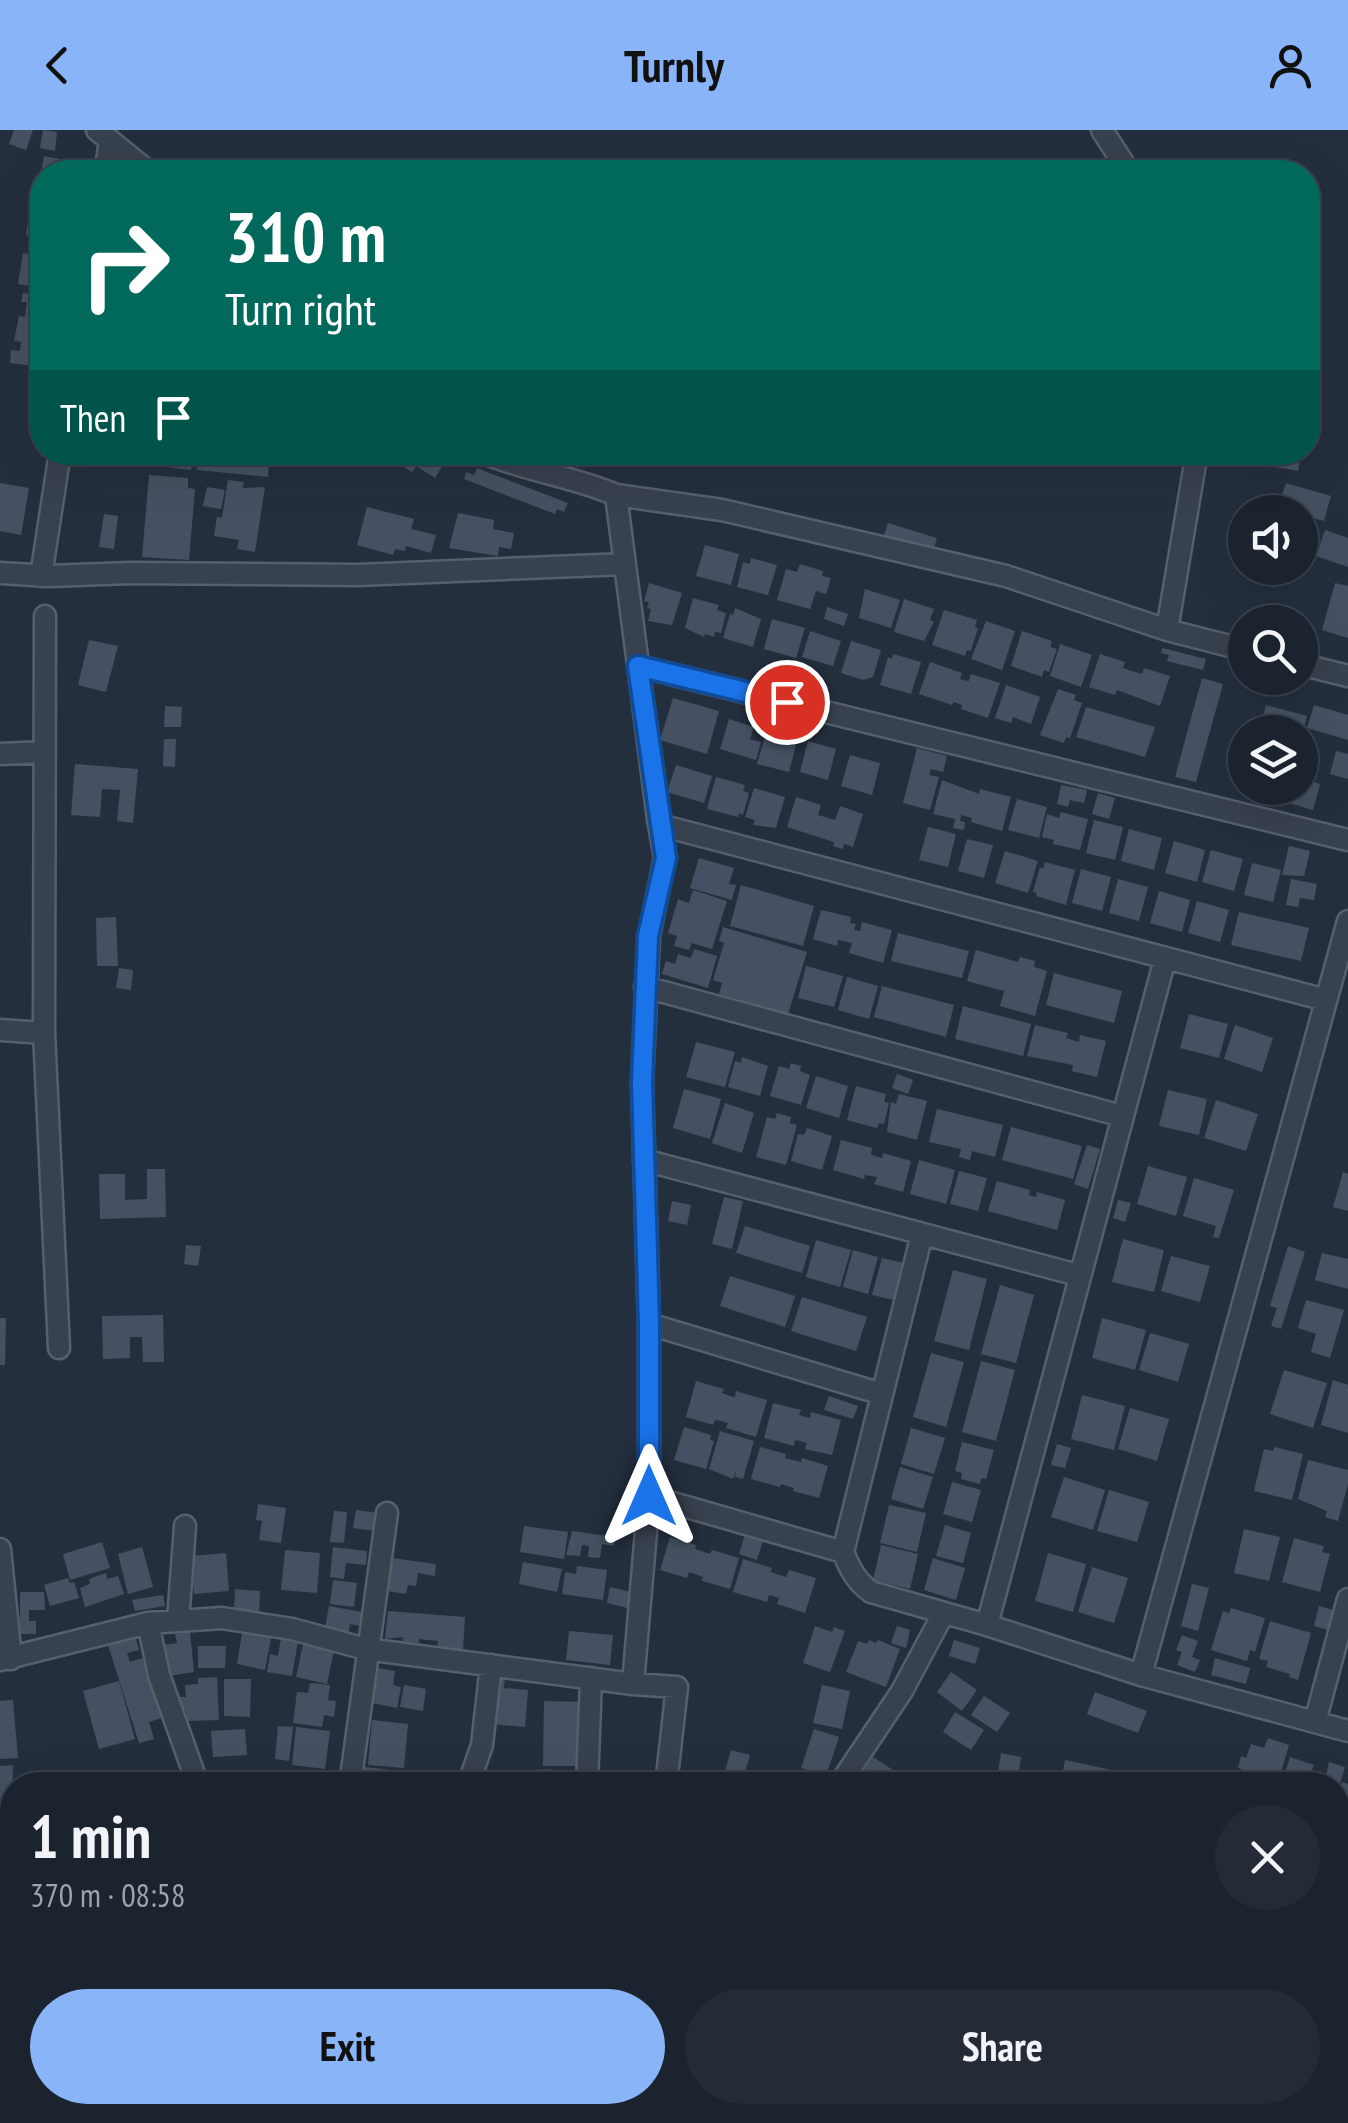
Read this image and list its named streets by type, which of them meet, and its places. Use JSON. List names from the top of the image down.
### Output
{
  "page": {
    "header": "Turnly",
    "turn": ["310 m", "Turn right"],
    "then": "Then",
    "heading": ["1 min", "370 m · 08:58"],
    "buttons": ["Exit", "Share"]
  }
}
